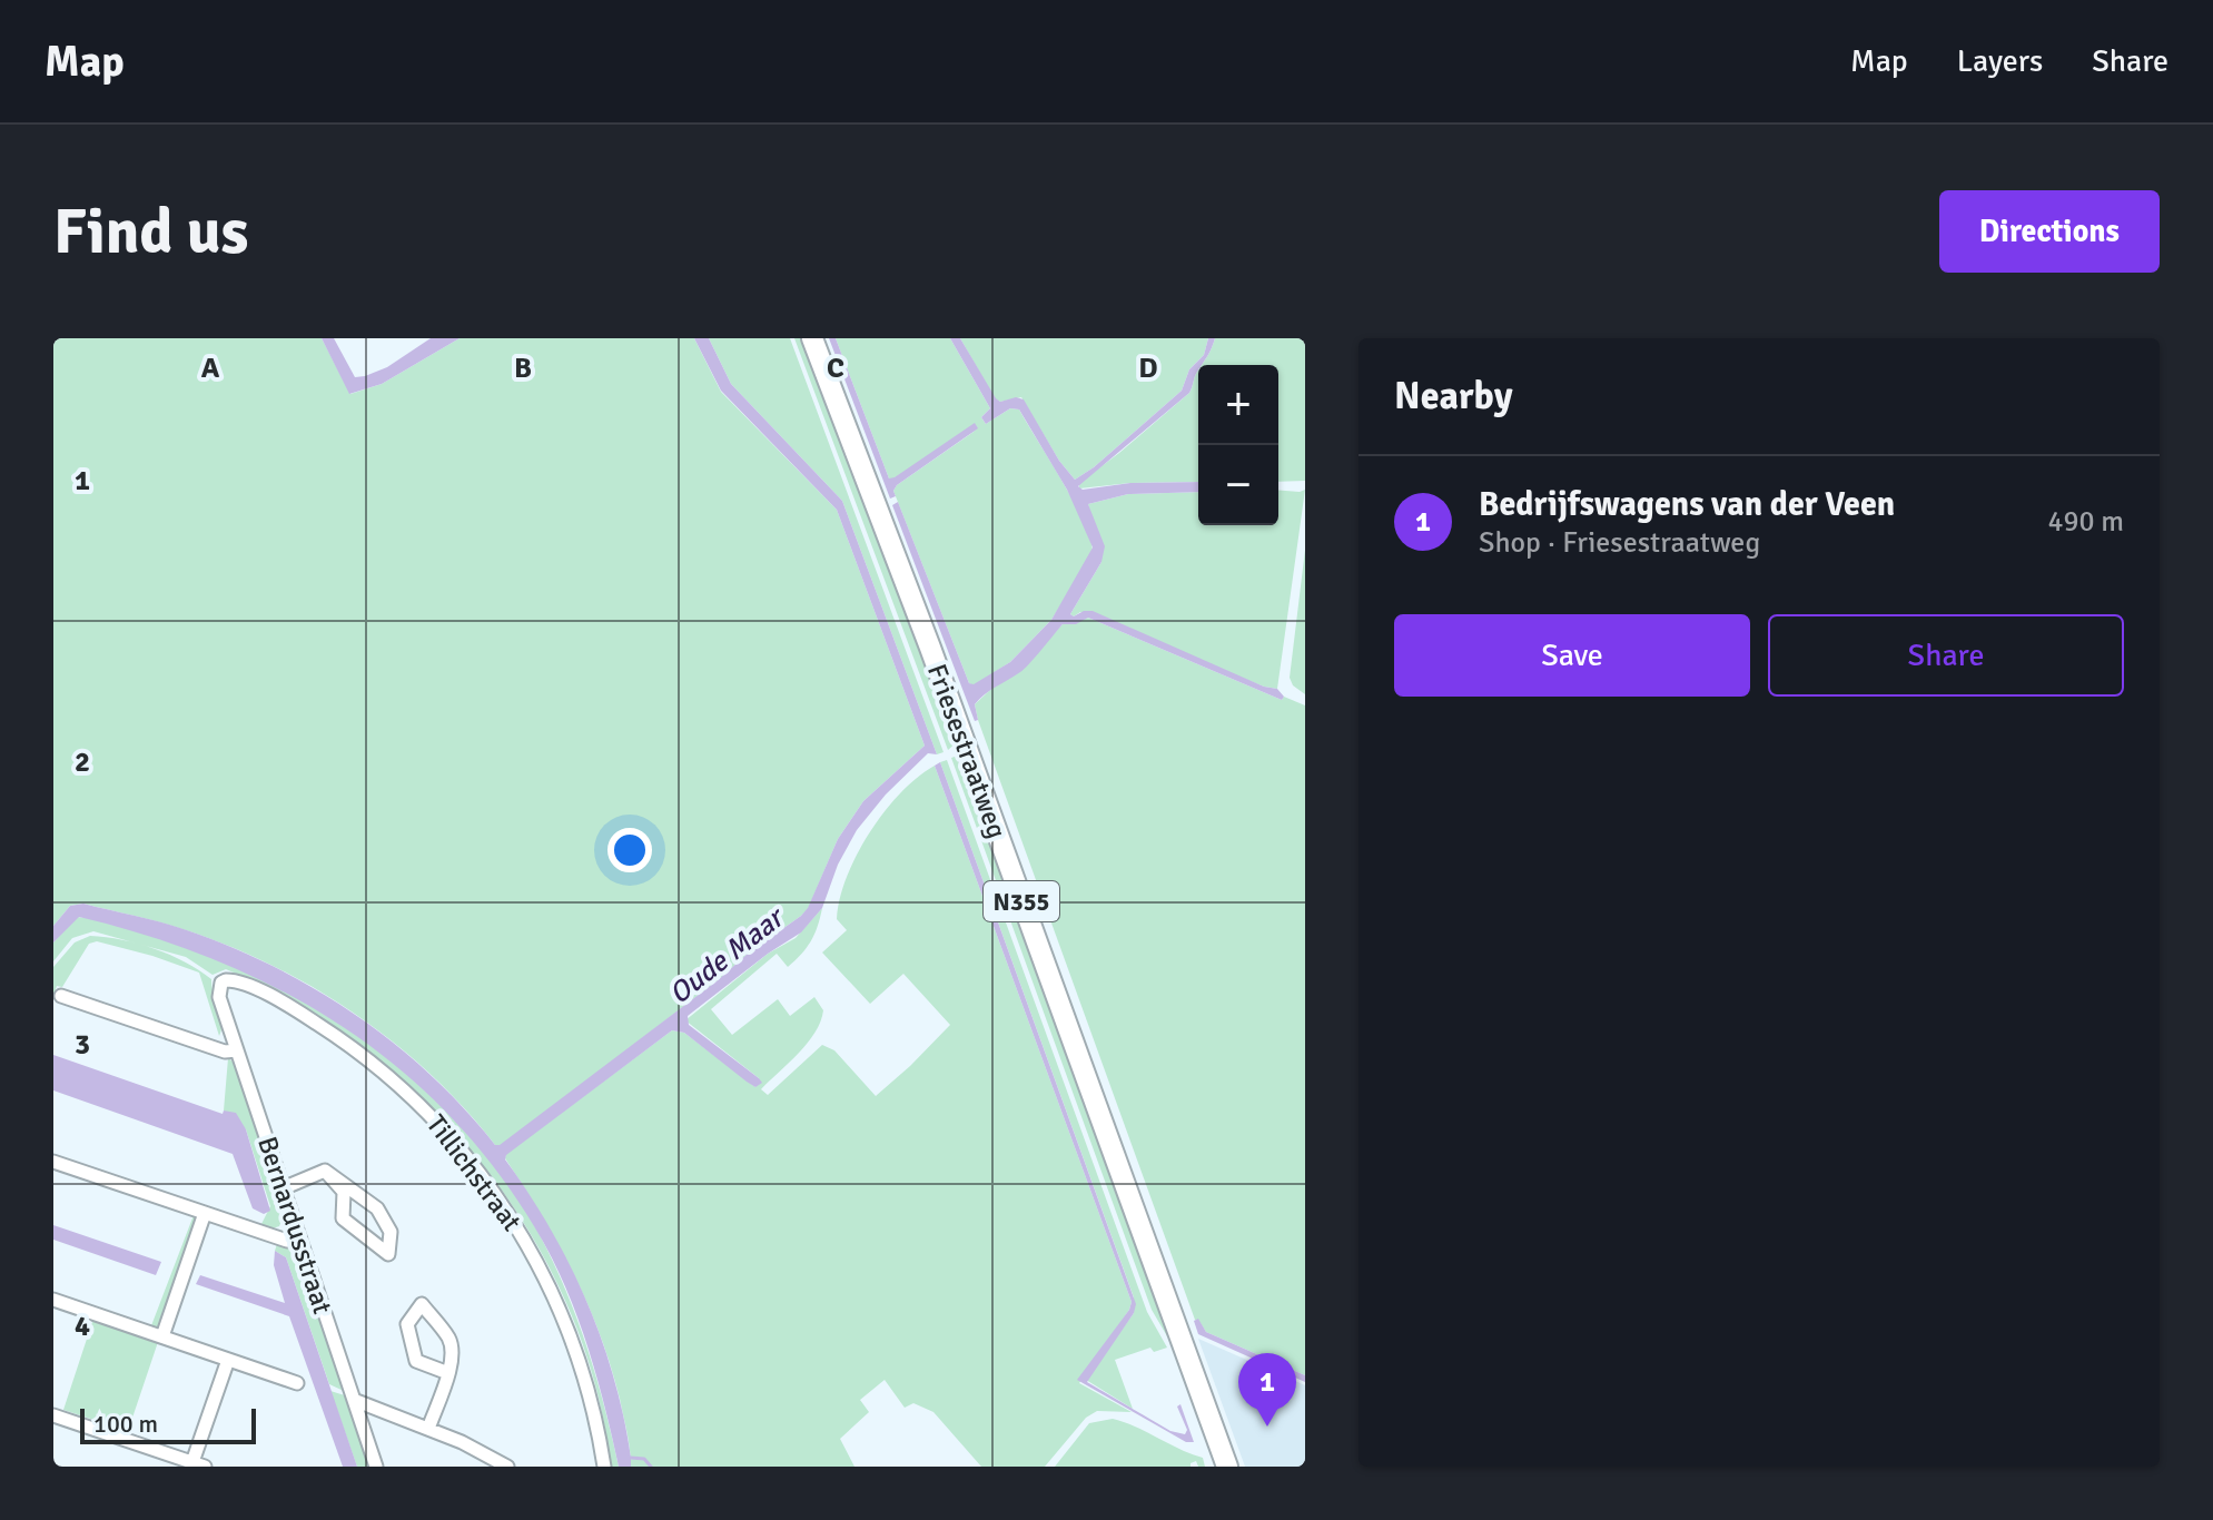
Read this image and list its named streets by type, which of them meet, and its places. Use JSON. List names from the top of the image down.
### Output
{
  "streets": {
    "main road": ["Friesestraatweg", "N355"],
    "street": ["Tillichstraat", "Bernardusstraat"]
  },
  "crossings": [
    ["Tillichstraat", "Bernardusstraat"]
  ],
  "water": ["Oude Maar"],
  "scale_bar": "100 m",
  "page": {
    "header": "Map",
    "nav": ["Map", "Layers", "Share"],
    "buttons": [
      "Directions",
      ["Save", "Share"]
    ],
    "title": "Find us",
    "heading": "Nearby",
    "map_buttons": ["+", "−"],
    "list": [
      {
        "mark": "1",
        "name": "Bedrijfswagens van der Veen",
        "note": "Shop · Friesestraatweg",
        "value": "490 m"
      }
    ],
    "pins": "1",
    "scale": "100 m"
  },
  "grid": {
    "columns": [
      "A",
      "B",
      "C",
      "D"
    ],
    "rows": [
      "1",
      "2",
      "3",
      "4"
    ]
  }
}
